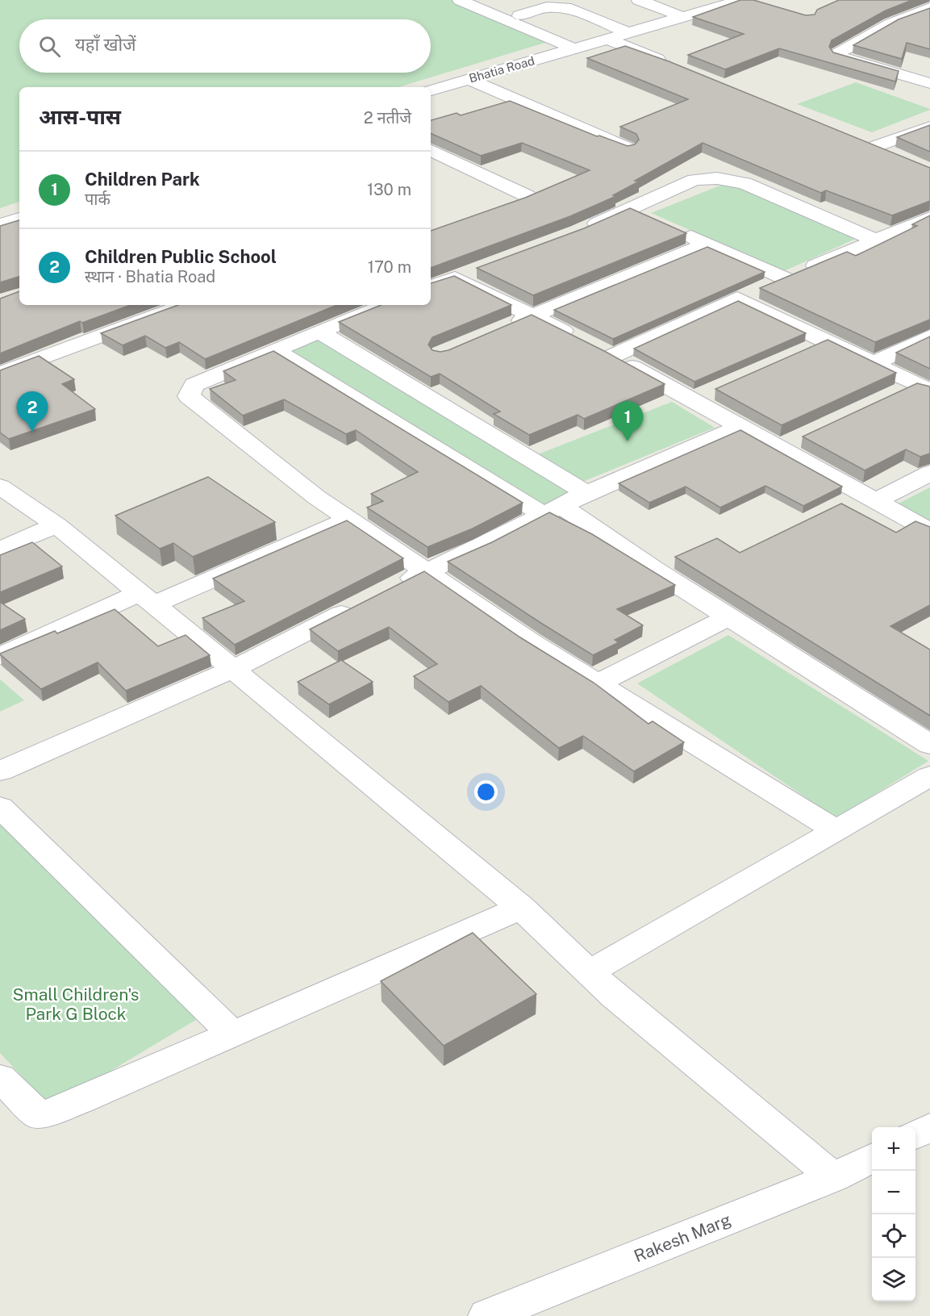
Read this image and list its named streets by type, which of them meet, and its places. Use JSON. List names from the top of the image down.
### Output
{
  "streets": {
    "street": ["Bhatia Road", "Rakesh Marg"]
  },
  "parks": ["Small Children's Park G Block"],
  "page": {
    "search": "यहाँ खोजें",
    "heading": ["आस-पास", "2 नतीजे"],
    "list": [
      {
        "mark": "1",
        "name": "Children Park",
        "note": "पार्क",
        "value": "130 m"
      },
      {
        "mark": "2",
        "name": "Children Public School",
        "note": "स्थान · Bhatia Road",
        "value": "170 m"
      }
    ],
    "pins": ["2", "1"],
    "map_buttons": ["+", "−"]
  }
}
